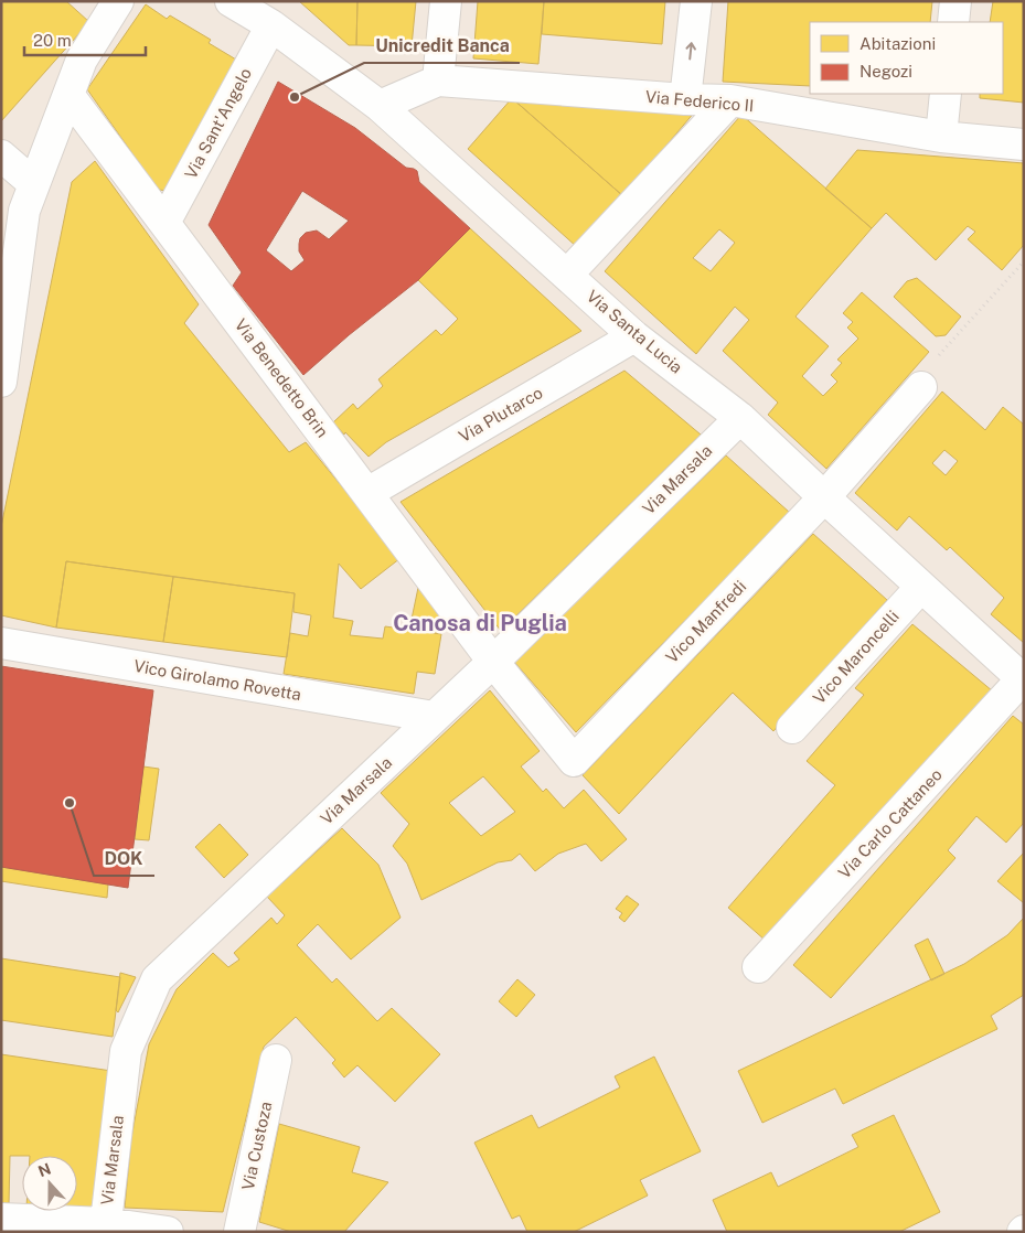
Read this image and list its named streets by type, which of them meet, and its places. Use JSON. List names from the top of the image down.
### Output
{
  "streets": {
    "street": [
      "Via Federico II",
      "Via Sant'Angelo",
      "Via Santa Lucia",
      "Via Benedetto Brin",
      "Via Plutarco",
      "Via Marsala",
      "Vico Manfredi",
      "Vico Maroncelli",
      "Vico Girolamo Rovetta",
      "Via Carlo Cattaneo",
      "Via Custoza"
    ]
  },
  "crossings": [
    ["Via Federico II", "Via Santa Lucia"],
    ["Via Sant'Angelo", "Via Santa Lucia"],
    ["Via Sant'Angelo", "Via Benedetto Brin"],
    ["Via Santa Lucia", "Via Plutarco"],
    ["Via Santa Lucia", "Via Marsala"],
    ["Via Santa Lucia", "Vico Manfredi"],
    ["Via Santa Lucia", "Vico Maroncelli"],
    ["Via Santa Lucia", "Via Carlo Cattaneo"],
    ["Via Benedetto Brin", "Via Plutarco"],
    ["Via Benedetto Brin", "Via Marsala"],
    ["Via Benedetto Brin", "Vico Manfredi"],
    ["Via Marsala", "Vico Manfredi"],
    ["Via Marsala", "Vico Girolamo Rovetta"]
  ],
  "districts": ["Canosa di Puglia"],
  "places": ["Unicredit Banca", "DOK"],
  "legend": ["Abitazioni", "Negozi"],
  "scale_bar": "20 m",
  "north": "top"
}
